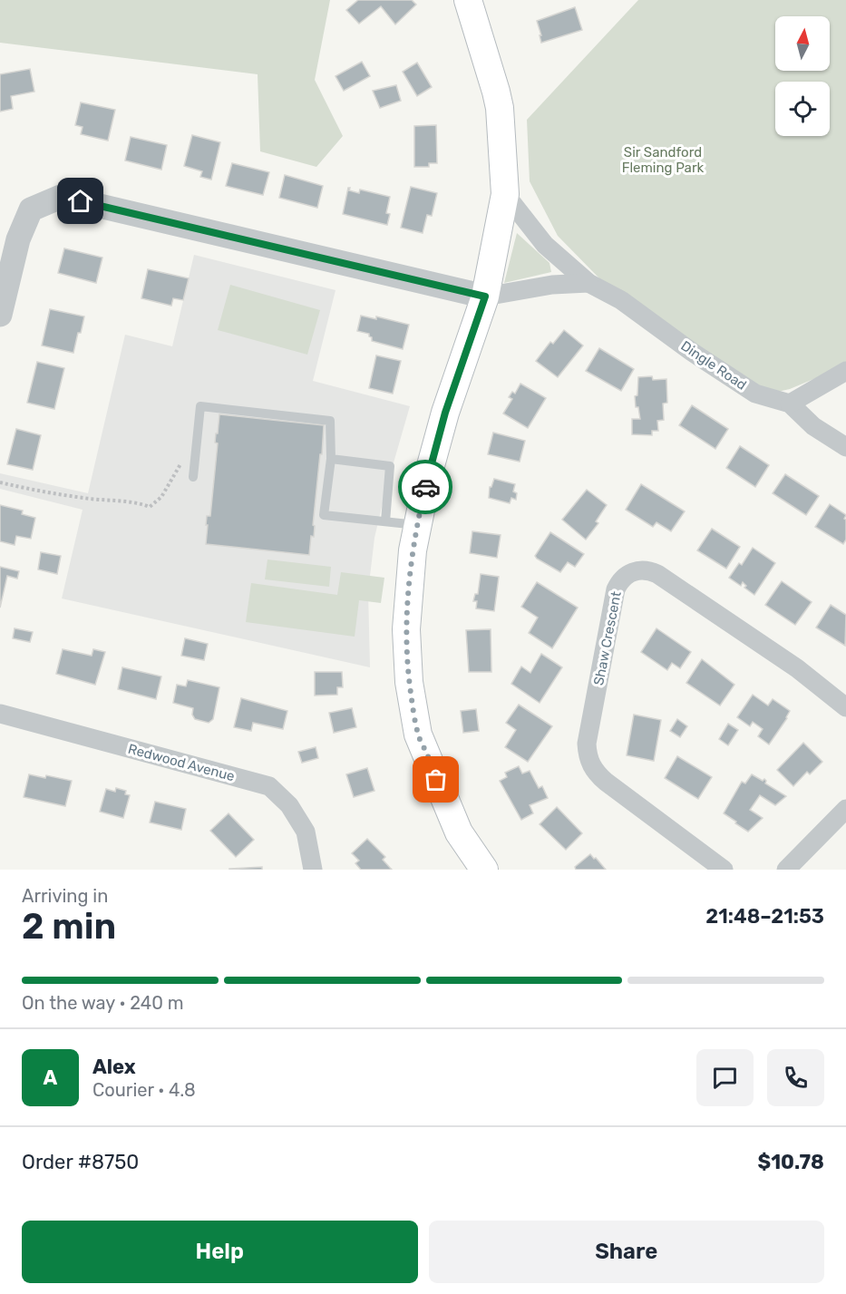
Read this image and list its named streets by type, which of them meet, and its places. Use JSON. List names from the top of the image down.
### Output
{
  "streets": {
    "street": ["Dingle Road", "Shaw Crescent", "Redwood Avenue"]
  },
  "parks": ["Sir Sandford Fleming Park"],
  "north": "top",
  "page": {
    "heading": ["2 min", "Arriving in", "21:48–21:53"],
    "panel": [
      "Alex",
      "Courier · 4.8",
      "Order #8750",
      "$10.78"
    ],
    "bar": "On the way · 240 m",
    "round": "A",
    "buttons": ["Help", "Share"]
  }
}
